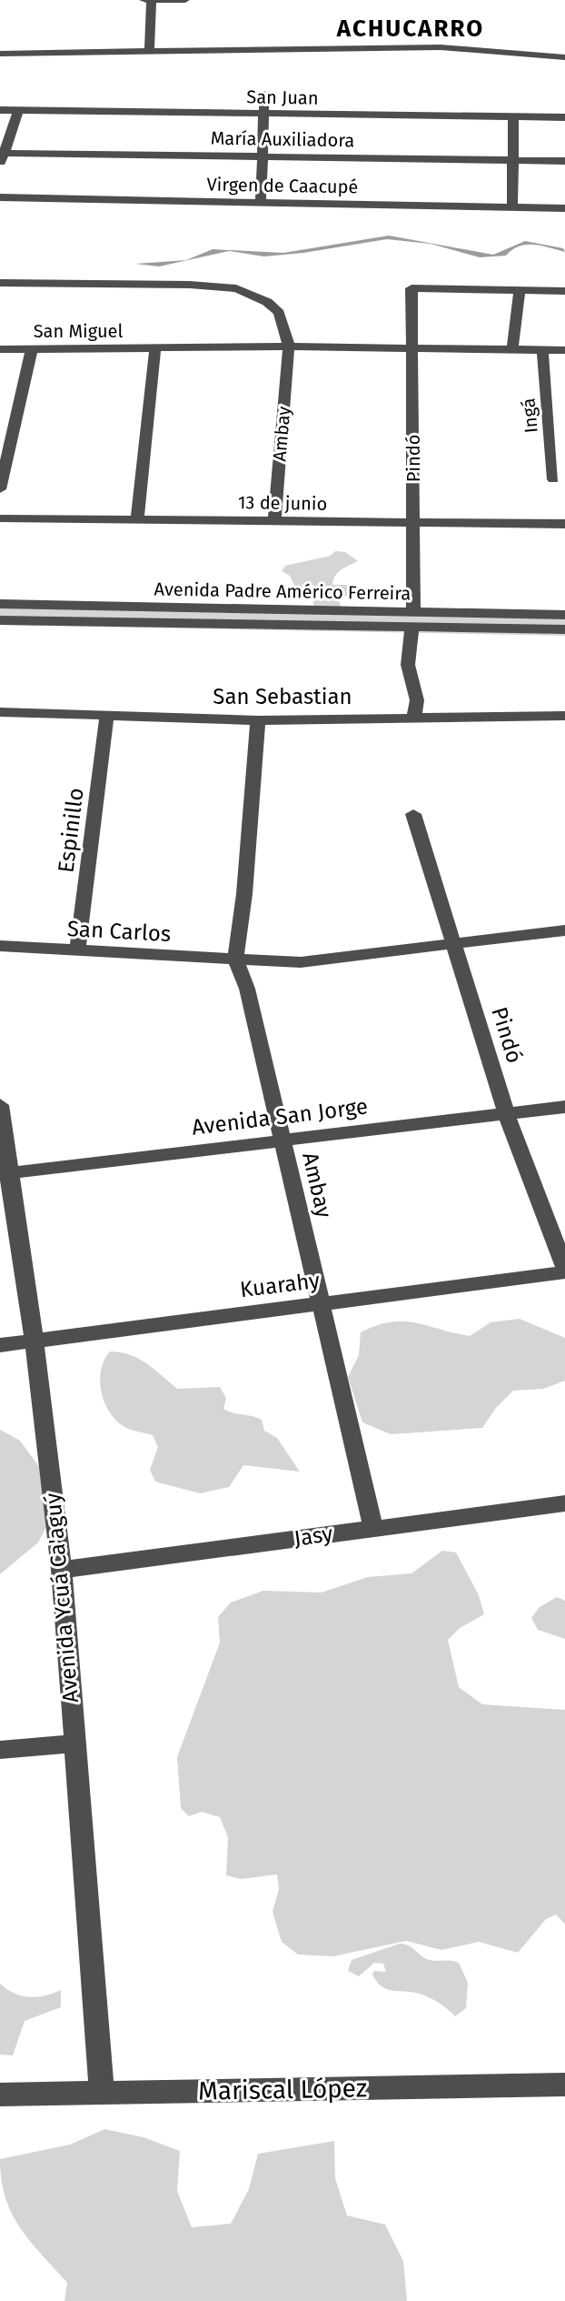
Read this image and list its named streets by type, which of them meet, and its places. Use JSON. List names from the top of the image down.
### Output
{
  "streets": {
    "street": [
      "San Juan",
      "María Auxiliadora",
      "Virgen de Caacupé",
      "San Miguel",
      "Ingá",
      "Ambay",
      "Pindó",
      "13 de junio",
      "Avenida Padre Américo Ferreira",
      "San Sebastian",
      "Espinillo",
      "San Carlos",
      "Avenida San Jorge",
      "Kuarahy",
      "Jasy",
      "Avenida Ycuá Ca'aguý",
      "Mariscal López"
    ]
  },
  "crossings": [
    ["San Miguel", "Ingá"],
    ["San Miguel", "Ambay"],
    ["San Miguel", "Pindó"],
    ["Ambay", "13 de junio"],
    ["Ambay", "San Sebastian"],
    ["Ambay", "San Carlos"],
    ["Ambay", "Avenida San Jorge"],
    ["Ambay", "Kuarahy"],
    ["Ambay", "Jasy"],
    ["Pindó", "13 de junio"],
    ["Pindó", "Avenida Padre Américo Ferreira"],
    ["Pindó", "San Sebastian"],
    ["Pindó", "San Carlos"],
    ["Pindó", "Avenida San Jorge"],
    ["Pindó", "Kuarahy"],
    ["San Sebastian", "Espinillo"],
    ["Espinillo", "San Carlos"],
    ["Avenida San Jorge", "Avenida Ycuá Ca'aguý"],
    ["Kuarahy", "Avenida Ycuá Ca'aguý"],
    ["Jasy", "Avenida Ycuá Ca'aguý"],
    ["Avenida Ycuá Ca'aguý", "Mariscal López"]
  ],
  "districts": ["ACHUCARRO"]
}
